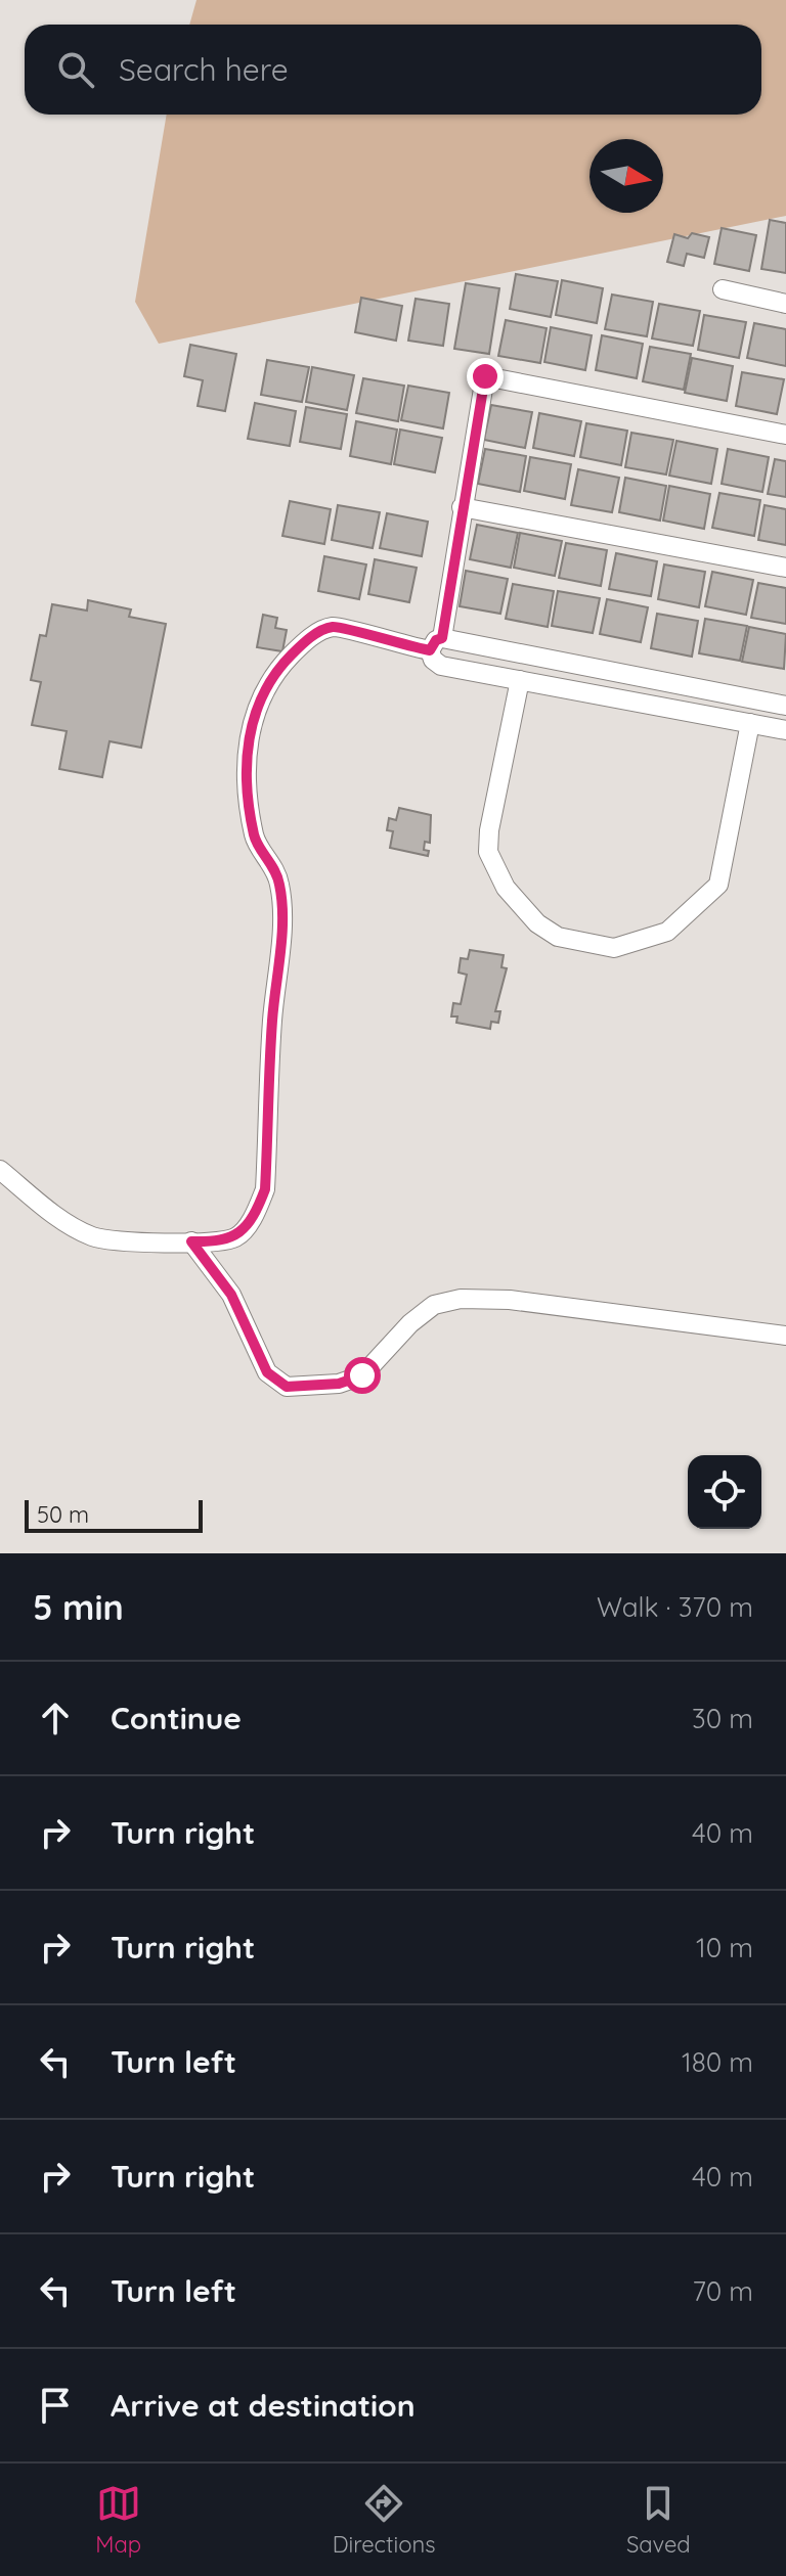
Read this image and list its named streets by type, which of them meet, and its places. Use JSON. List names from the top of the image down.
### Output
{
  "scale_bar": "50 m",
  "north": "right",
  "page": {
    "search": "Search here",
    "scale": "50 m",
    "heading": ["5 min", "Walk · 370 m"],
    "list": [
      ["Continue", "30 m"],
      ["Turn right", "40 m"],
      ["Turn right", "10 m"],
      ["Turn left", "180 m"],
      ["Turn right", "40 m"],
      ["Turn left", "70 m"],
      "Arrive at destination"
    ],
    "nav": ["Map", "Directions", "Saved"]
  }
}
